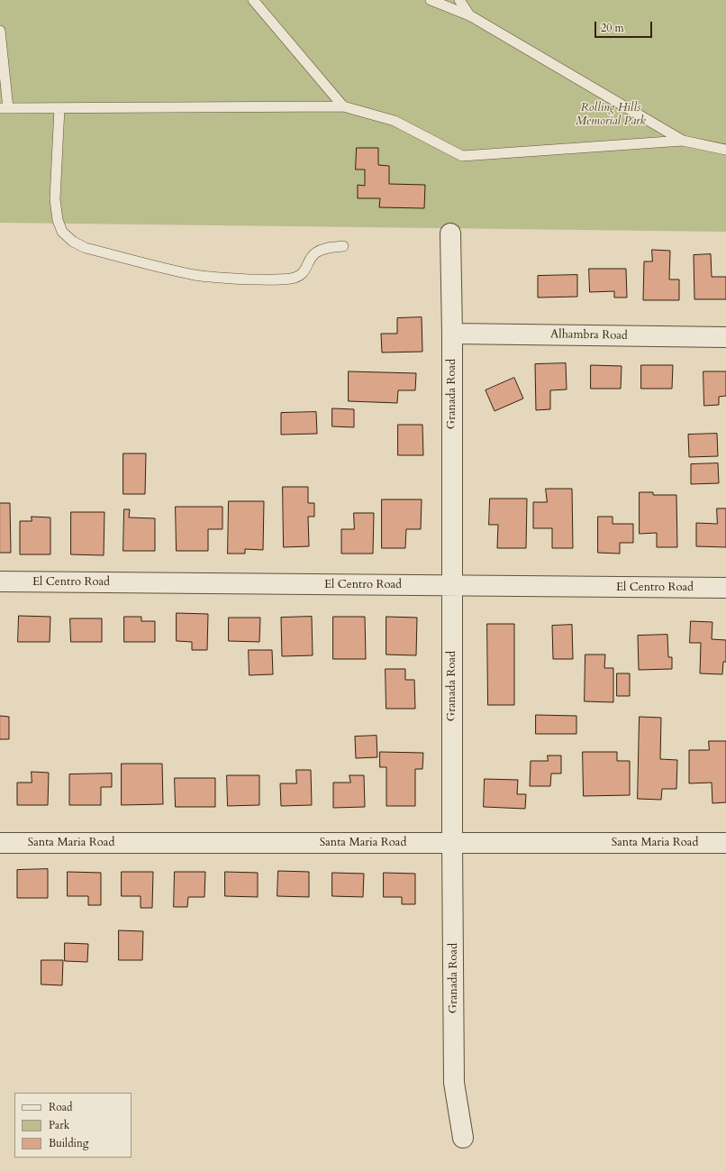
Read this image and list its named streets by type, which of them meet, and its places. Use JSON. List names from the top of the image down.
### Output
{
  "streets": {
    "street": [
      "Alhambra Road",
      "Granada Road",
      "El Centro Road",
      "Santa Maria Road"
    ]
  },
  "crossings": [
    ["Alhambra Road", "Granada Road"],
    ["Granada Road", "El Centro Road"],
    ["Granada Road", "Santa Maria Road"]
  ],
  "parks": ["Rolling Hills Memorial Park"],
  "legend": ["Road", "Park", "Building"],
  "scale_bar": "20 m"
}
